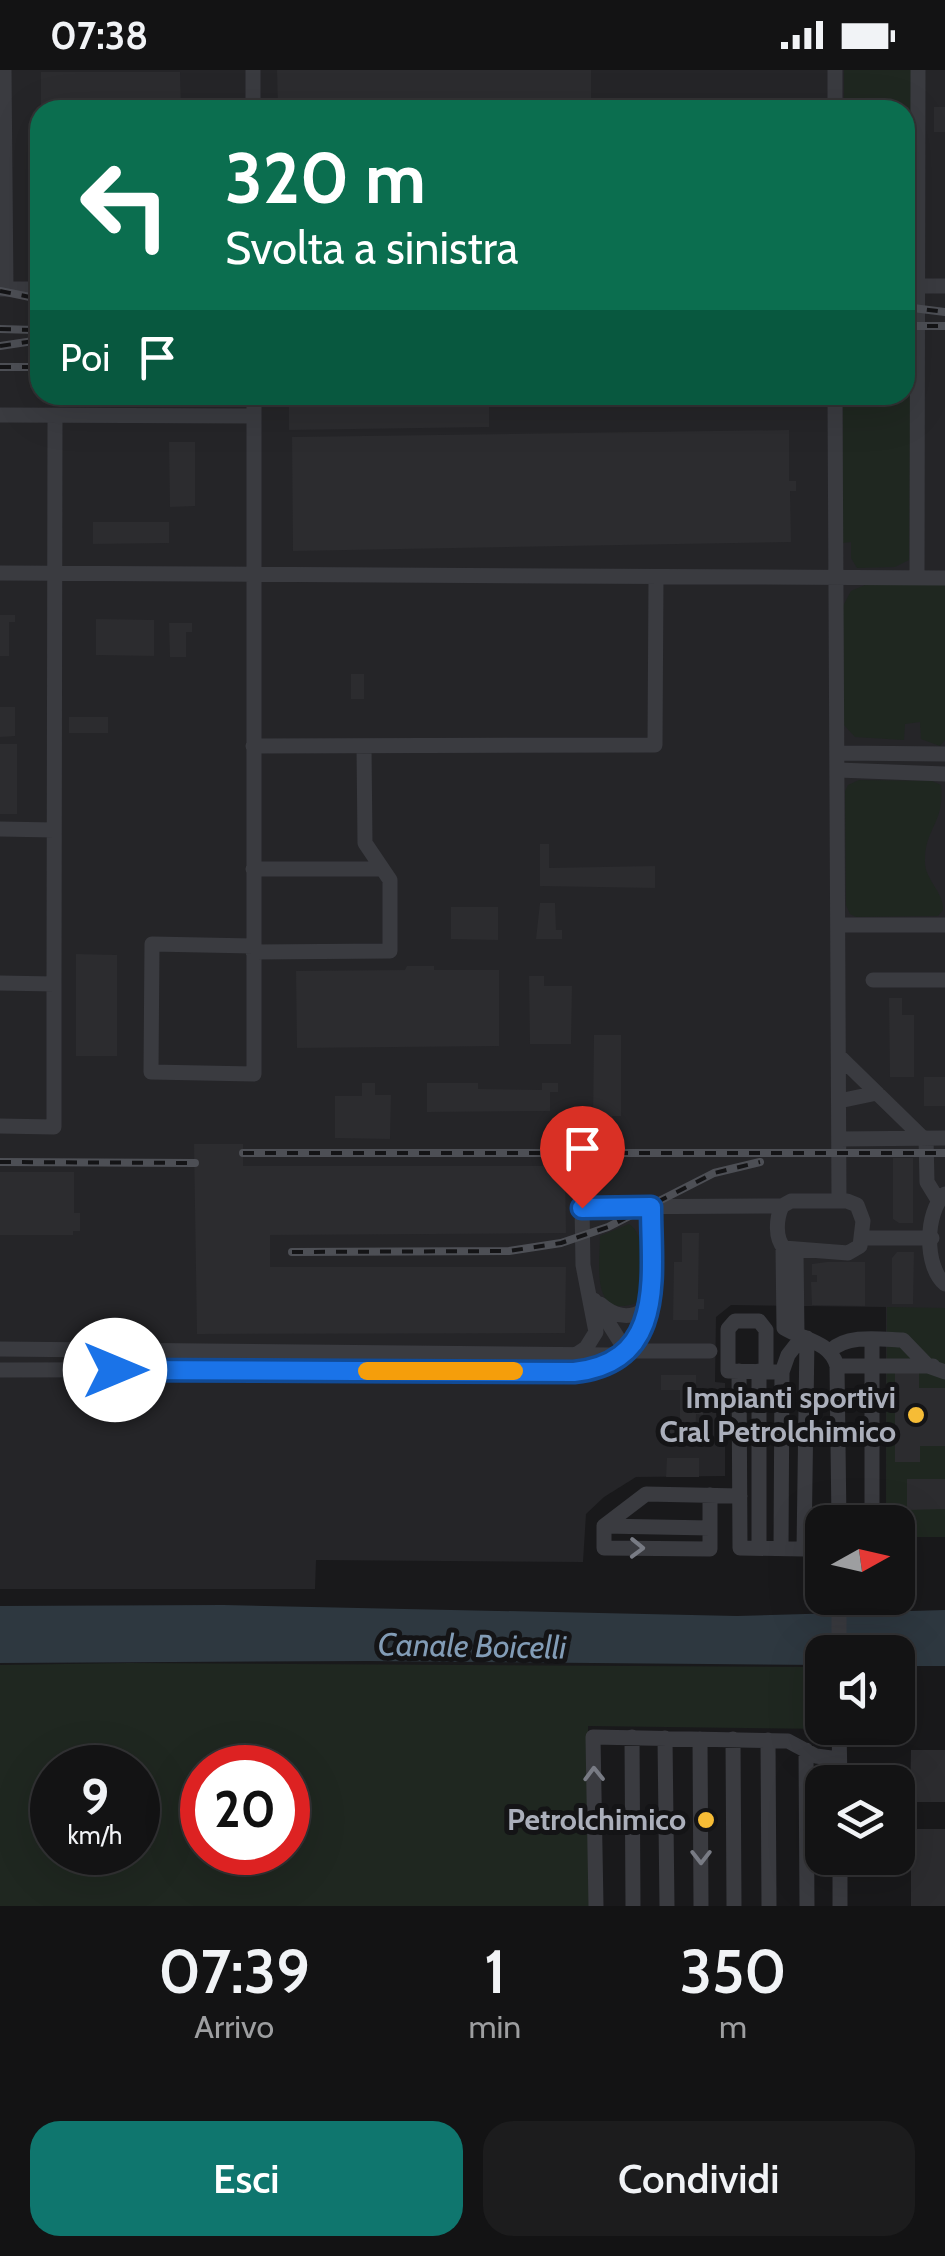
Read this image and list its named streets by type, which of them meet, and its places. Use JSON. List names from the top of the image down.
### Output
{
  "water": ["Canale Boicelli"],
  "places": ["Impianti sportivi Cral Petrolchimico", "Petrolchimico"],
  "north": "right",
  "page": {
    "status": "07:38",
    "turn": ["320 m", "Svolta a sinistra"],
    "then": "Poi",
    "speed": "9 km/h",
    "limit": "20",
    "eta": [
      "07:39",
      "Arrivo",
      "1",
      "min",
      "350",
      "m"
    ],
    "buttons": ["Esci", "Condividi"]
  }
}
